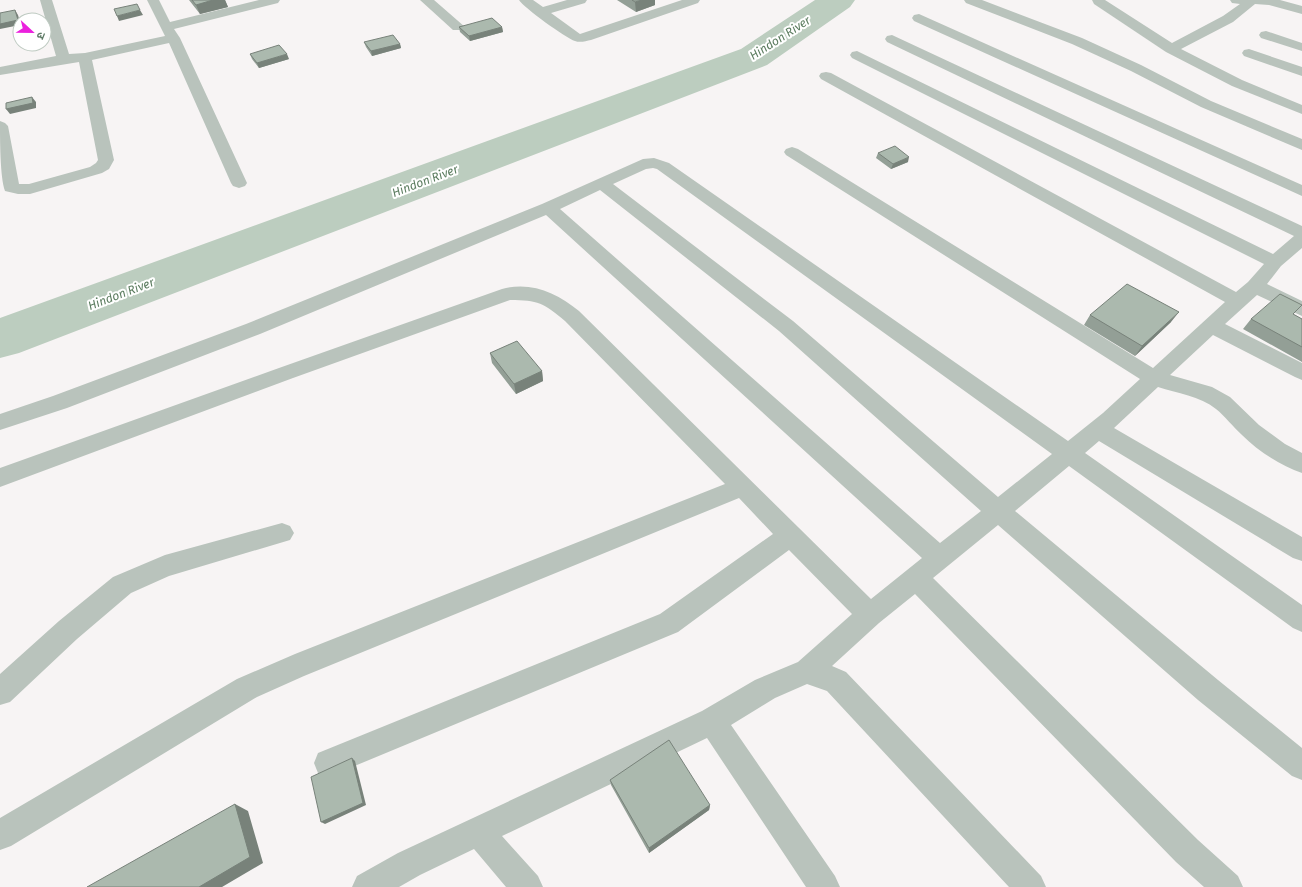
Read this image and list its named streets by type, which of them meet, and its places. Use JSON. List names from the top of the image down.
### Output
{
  "water": ["Hindon River"],
  "north": "right"
}
